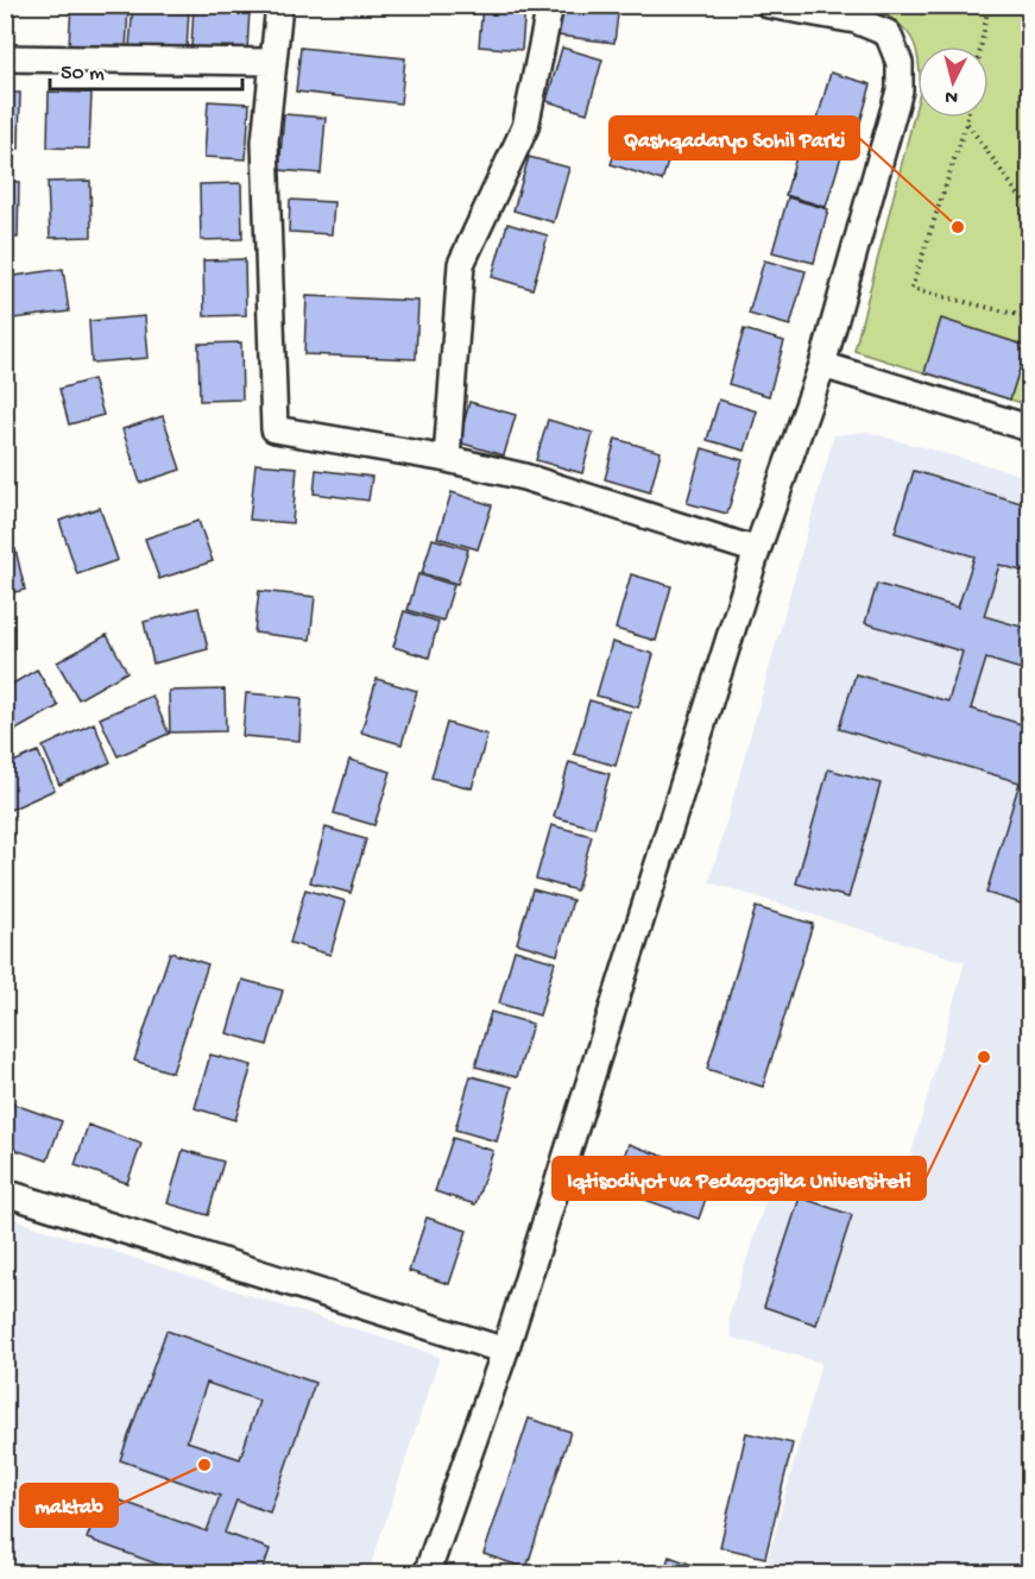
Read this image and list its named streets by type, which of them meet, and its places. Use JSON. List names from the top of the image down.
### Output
{
  "places": ["Qashqadaryo Sohil Parki", "Iqtisodiyot va Pedagogika Universiteti", "maktab"],
  "scale_bar": "50 m",
  "north": "bottom"
}
